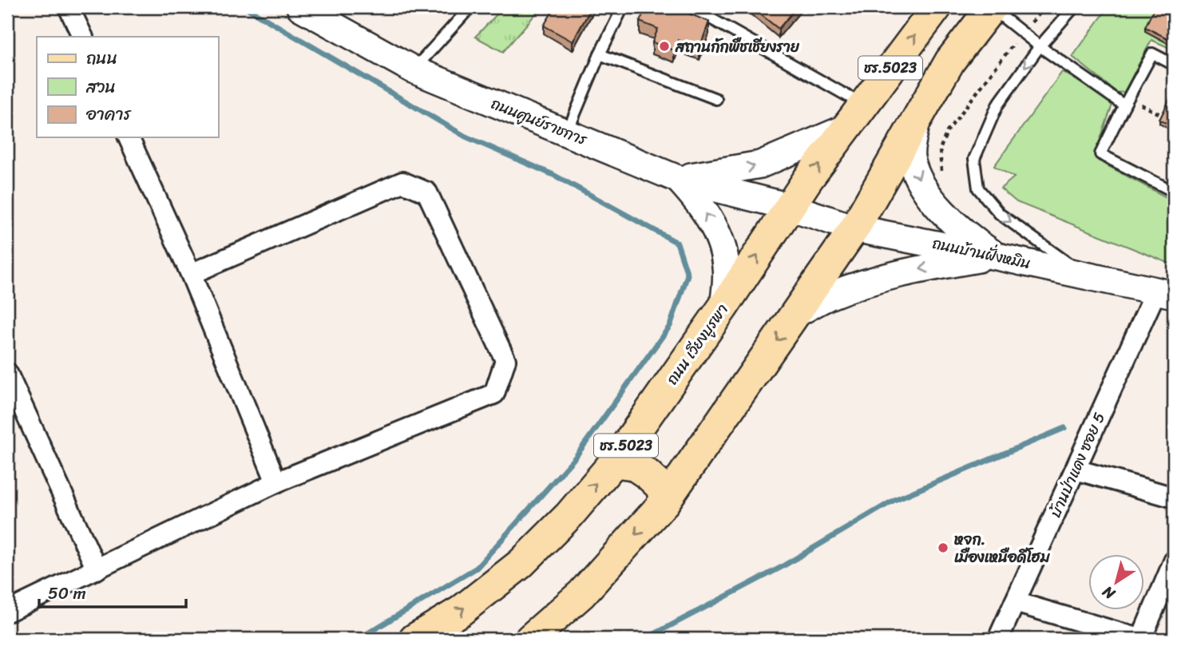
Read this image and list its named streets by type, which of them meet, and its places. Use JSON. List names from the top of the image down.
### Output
{
  "streets": {
    "main road": ["ชร.5023", "ถนน เวียงบูรพา"],
    "street": ["ถนนศูนย์ราชการ", "ถนนบ้านฝั่งหมิน", "บ้านป่าแดง ซอย 5"]
  },
  "crossings": [
    ["ชร.5023", "ถนนบ้านฝั่งหมิน"],
    ["ถนนศูนย์ราชการ", "ถนนบ้านฝั่งหมิน"],
    ["ถนนศูนย์ราชการ", "ถนน เวียงบูรพา"],
    ["ถนนบ้านฝั่งหมิน", "ถนน เวียงบูรพา"],
    ["ถนนบ้านฝั่งหมิน", "บ้านป่าแดง ซอย 5"]
  ],
  "places": ["สถานกักพืชเชียงราย", "หจก. เมืองเหนือดีโฮม"],
  "legend": ["ถนน", "สวน", "อาคาร"],
  "scale_bar": "50 m",
  "north": "bottom left"
}
